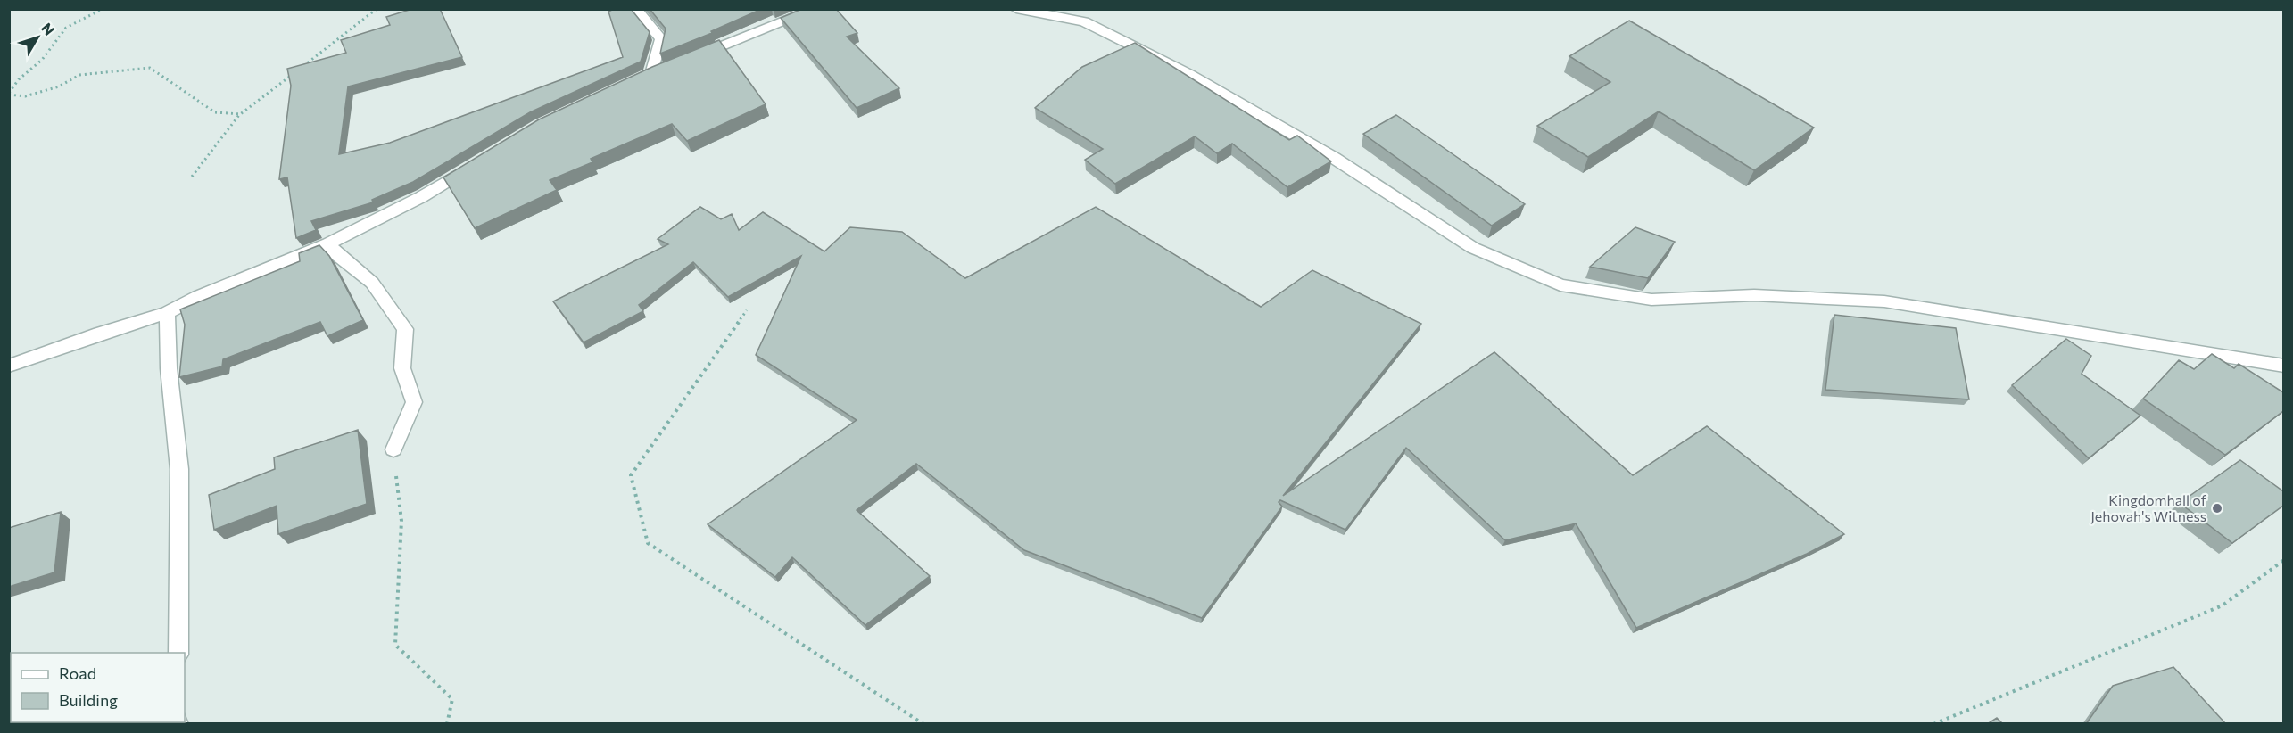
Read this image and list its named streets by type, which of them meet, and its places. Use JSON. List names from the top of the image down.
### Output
{
  "places": ["Kingdomhall of Jehovah's Witness"],
  "legend": ["Road", "Building"],
  "north": "top right"
}
